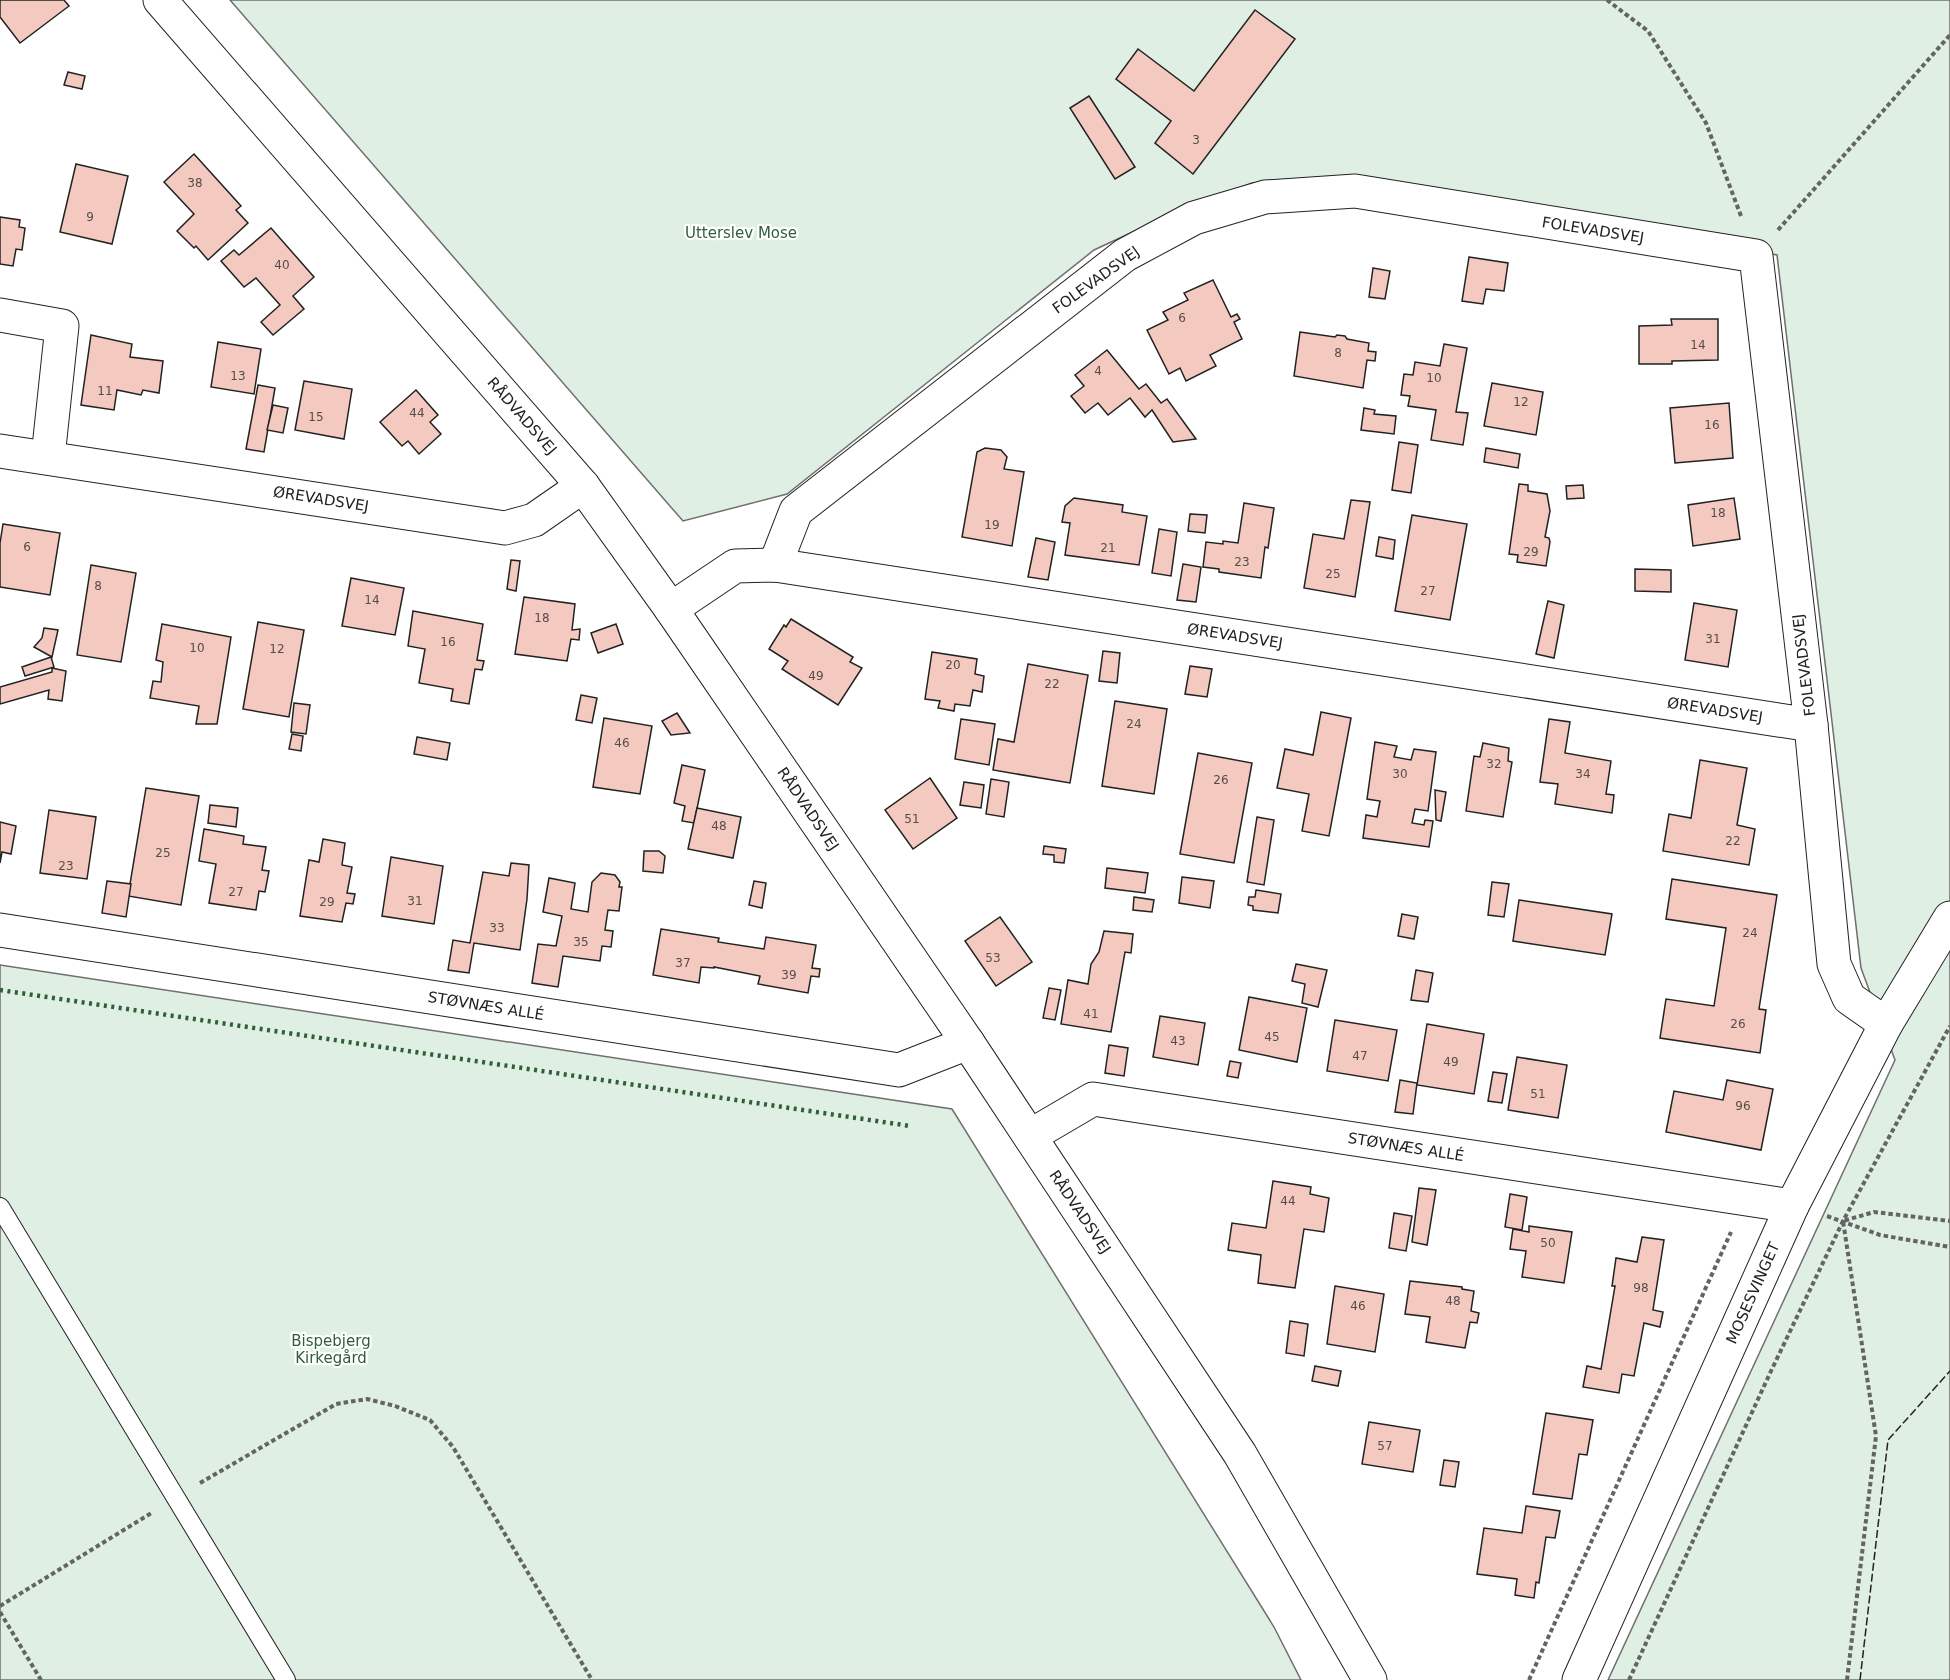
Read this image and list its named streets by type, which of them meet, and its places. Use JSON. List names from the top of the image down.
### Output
{
  "streets": {
    "street": [
      "FOLEVADSVEJ",
      "RÅDVADSVEJ",
      "ØREVADSVEJ",
      "STØVNÆS ALLÉ",
      "MOSESVINGET"
    ]
  },
  "crossings": [
    ["FOLEVADSVEJ", "ØREVADSVEJ"],
    ["FOLEVADSVEJ", "MOSESVINGET"],
    ["RÅDVADSVEJ", "ØREVADSVEJ"],
    ["RÅDVADSVEJ", "STØVNÆS ALLÉ"],
    ["STØVNÆS ALLÉ", "MOSESVINGET"]
  ],
  "parks": ["Utterslev Mose", "Bispebjerg Kirkegård"],
  "house_numbers": [
    "3",
    "38",
    "9",
    "40",
    "6",
    "14",
    "8",
    "4",
    "13",
    "10",
    "11",
    "12",
    "44",
    "15",
    "16",
    "18",
    "19",
    "6",
    "21",
    "29",
    "23",
    "25",
    "8",
    "27",
    "14",
    "18",
    "31",
    "16",
    "10",
    "12",
    "20",
    "49",
    "22",
    "24",
    "46",
    "32",
    "30",
    "34",
    "26",
    "51",
    "48",
    "22",
    "25",
    "23",
    "27",
    "31",
    "29",
    "33",
    "24",
    "35",
    "53",
    "37",
    "39",
    "41",
    "26",
    "45",
    "43",
    "47",
    "49",
    "51",
    "96",
    "44",
    "50",
    "98",
    "48",
    "46",
    "57"
  ]
}
